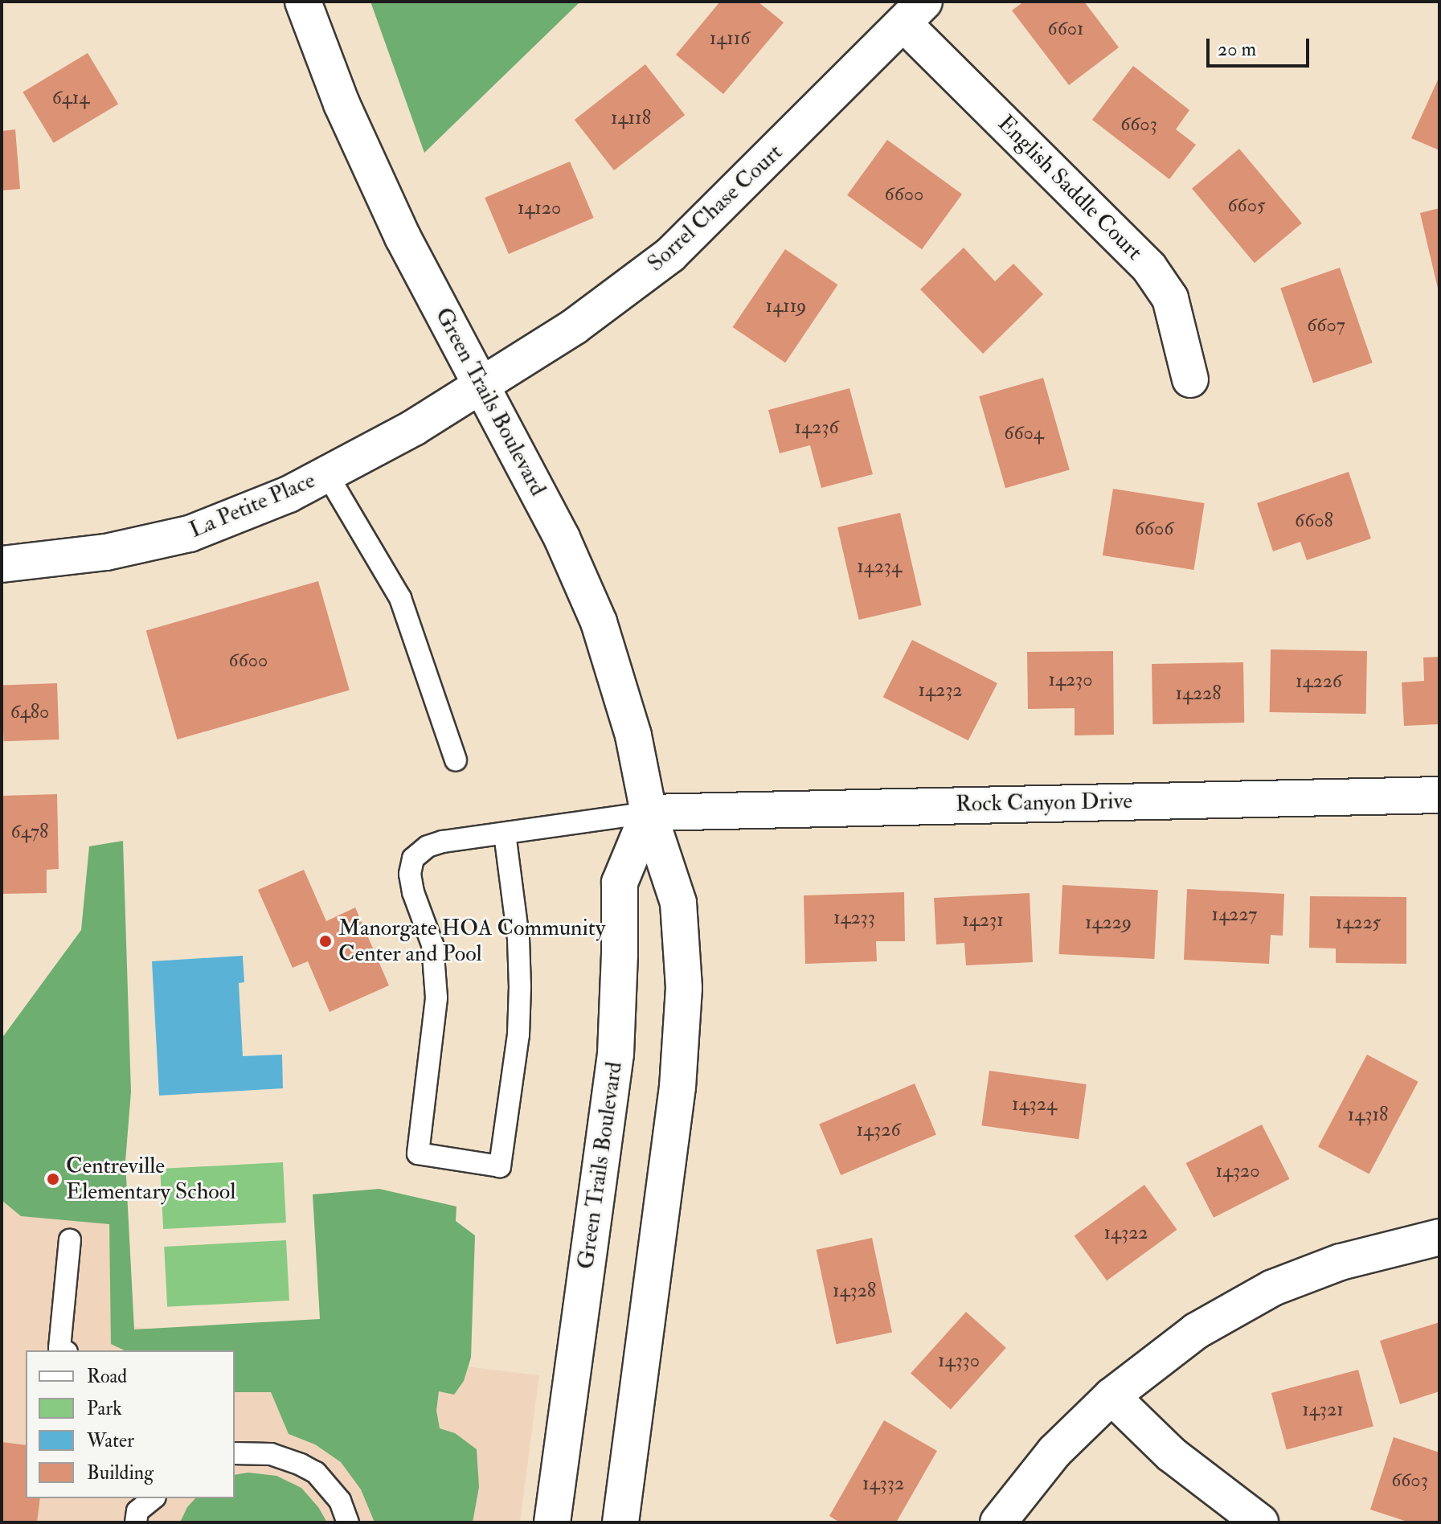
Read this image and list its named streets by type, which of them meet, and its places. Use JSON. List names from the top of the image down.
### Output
{
  "streets": {
    "street": [
      "English Saddle Court",
      "Sorrel Chase Court",
      "Green Trails Boulevard",
      "La Petite Place",
      "Rock Canyon Drive"
    ]
  },
  "crossings": [
    ["English Saddle Court", "Sorrel Chase Court"],
    ["Sorrel Chase Court", "Green Trails Boulevard"],
    ["Sorrel Chase Court", "La Petite Place"],
    ["Green Trails Boulevard", "La Petite Place"],
    ["Green Trails Boulevard", "Rock Canyon Drive"]
  ],
  "places": ["Manorgate HOA Community Center and Pool", "Centreville Elementary School"],
  "house_numbers": [
    "6601",
    "14116",
    "6414",
    "14118",
    "6603",
    "6600",
    "6605",
    "14120",
    "14119",
    "6607",
    "14236",
    "6604",
    "6608",
    "6606",
    "14234",
    "6600",
    "14230",
    "14226",
    "14232",
    "14228",
    "6480",
    "6478",
    "14227",
    "14233",
    "14231",
    "14229",
    "14225",
    "14324",
    "14318",
    "14326",
    "14320",
    "14322",
    "14328",
    "14330",
    "14321",
    "6603",
    "14332"
  ],
  "legend": [
    "Road",
    "Park",
    "Water",
    "Building"
  ],
  "scale_bar": "20 m"
}
